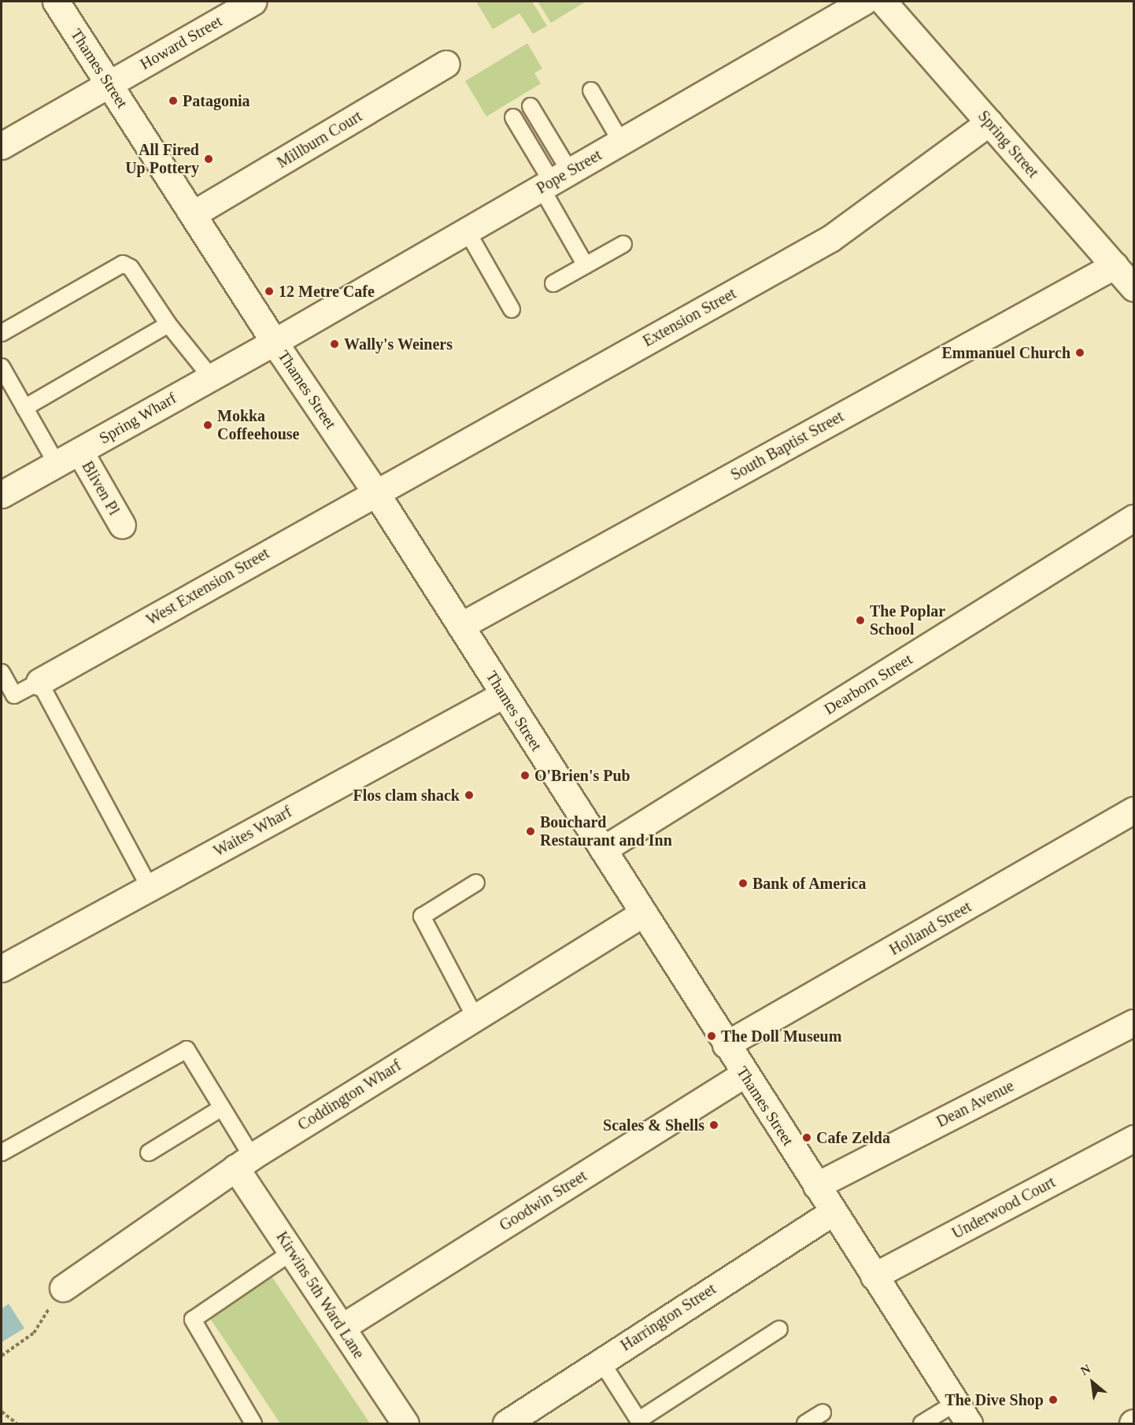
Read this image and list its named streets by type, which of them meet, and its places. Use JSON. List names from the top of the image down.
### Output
{
  "streets": {
    "street": [
      "Howard Street",
      "Thames Street",
      "Millburn Court",
      "Spring Street",
      "Pope Street",
      "Extension Street",
      "Spring Wharf",
      "South Baptist Street",
      "Bliven Pl",
      "West Extension Street",
      "Dearborn Street",
      "Waites Wharf",
      "Holland Street",
      "Coddington Wharf",
      "Dean Avenue",
      "Goodwin Street",
      "Underwood Court",
      "Kirwins 5th Ward Lane",
      "Harrington Street"
    ]
  },
  "crossings": [
    ["Howard Street", "Thames Street"],
    ["Thames Street", "Millburn Court"],
    ["Thames Street", "Pope Street"],
    ["Thames Street", "Extension Street"],
    ["Thames Street", "Spring Wharf"],
    ["Thames Street", "South Baptist Street"],
    ["Thames Street", "West Extension Street"],
    ["Thames Street", "Dearborn Street"],
    ["Thames Street", "Waites Wharf"],
    ["Thames Street", "Holland Street"],
    ["Thames Street", "Coddington Wharf"],
    ["Thames Street", "Dean Avenue"],
    ["Thames Street", "Goodwin Street"],
    ["Thames Street", "Underwood Court"],
    ["Thames Street", "Harrington Street"],
    ["Spring Street", "Extension Street"],
    ["Spring Street", "South Baptist Street"],
    ["Pope Street", "Spring Wharf"],
    ["Extension Street", "West Extension Street"],
    ["Spring Wharf", "Bliven Pl"],
    ["Coddington Wharf", "Kirwins 5th Ward Lane"],
    ["Goodwin Street", "Kirwins 5th Ward Lane"]
  ],
  "places": [
    "Patagonia",
    "All Fired Up Pottery",
    "12 Metre Cafe",
    "Wally's Weiners",
    "Emmanuel Church",
    "Mokka Coffeehouse",
    "The Poplar School",
    "O'Brien's Pub",
    "Flos clam shack",
    "Bouchard Restaurant and Inn",
    "Bank of America",
    "The Doll Museum",
    "Scales & Shells",
    "Cafe Zelda",
    "The Dive Shop"
  ],
  "north": "top left"
}
